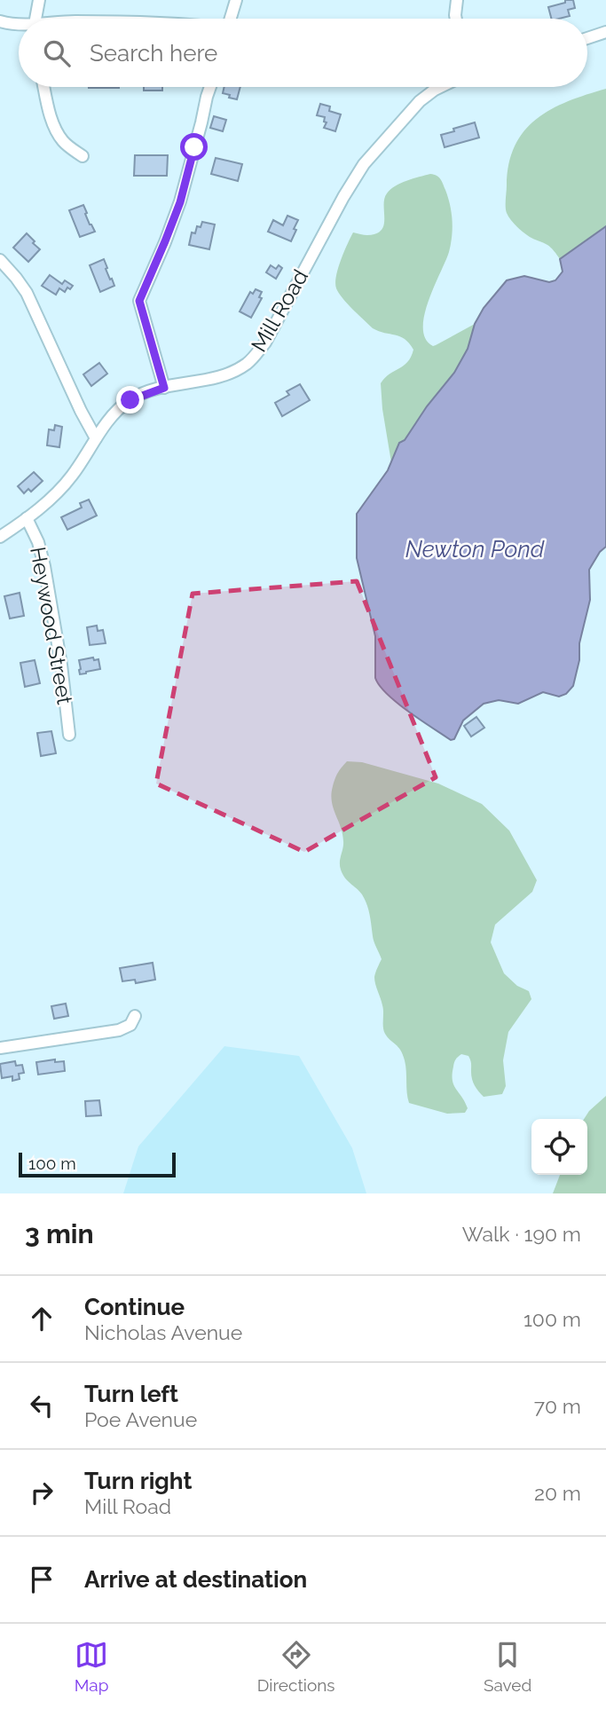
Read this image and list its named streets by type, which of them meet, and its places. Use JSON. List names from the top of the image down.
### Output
{
  "streets": {
    "street": ["Mill Road", "Heywood Street"]
  },
  "crossings": [
    ["Mill Road", "Heywood Street"]
  ],
  "water": ["Newton Pond"],
  "scale_bar": "100 m",
  "page": {
    "search": "Search here",
    "scale": "100 m",
    "heading": ["3 min", "Walk · 190 m"],
    "list": [
      ["Continue", "Nicholas Avenue", "100 m"],
      ["Turn left", "Poe Avenue", "70 m"],
      ["Turn right", "Mill Road", "20 m"],
      "Arrive at destination"
    ],
    "nav": ["Map", "Directions", "Saved"]
  }
}
